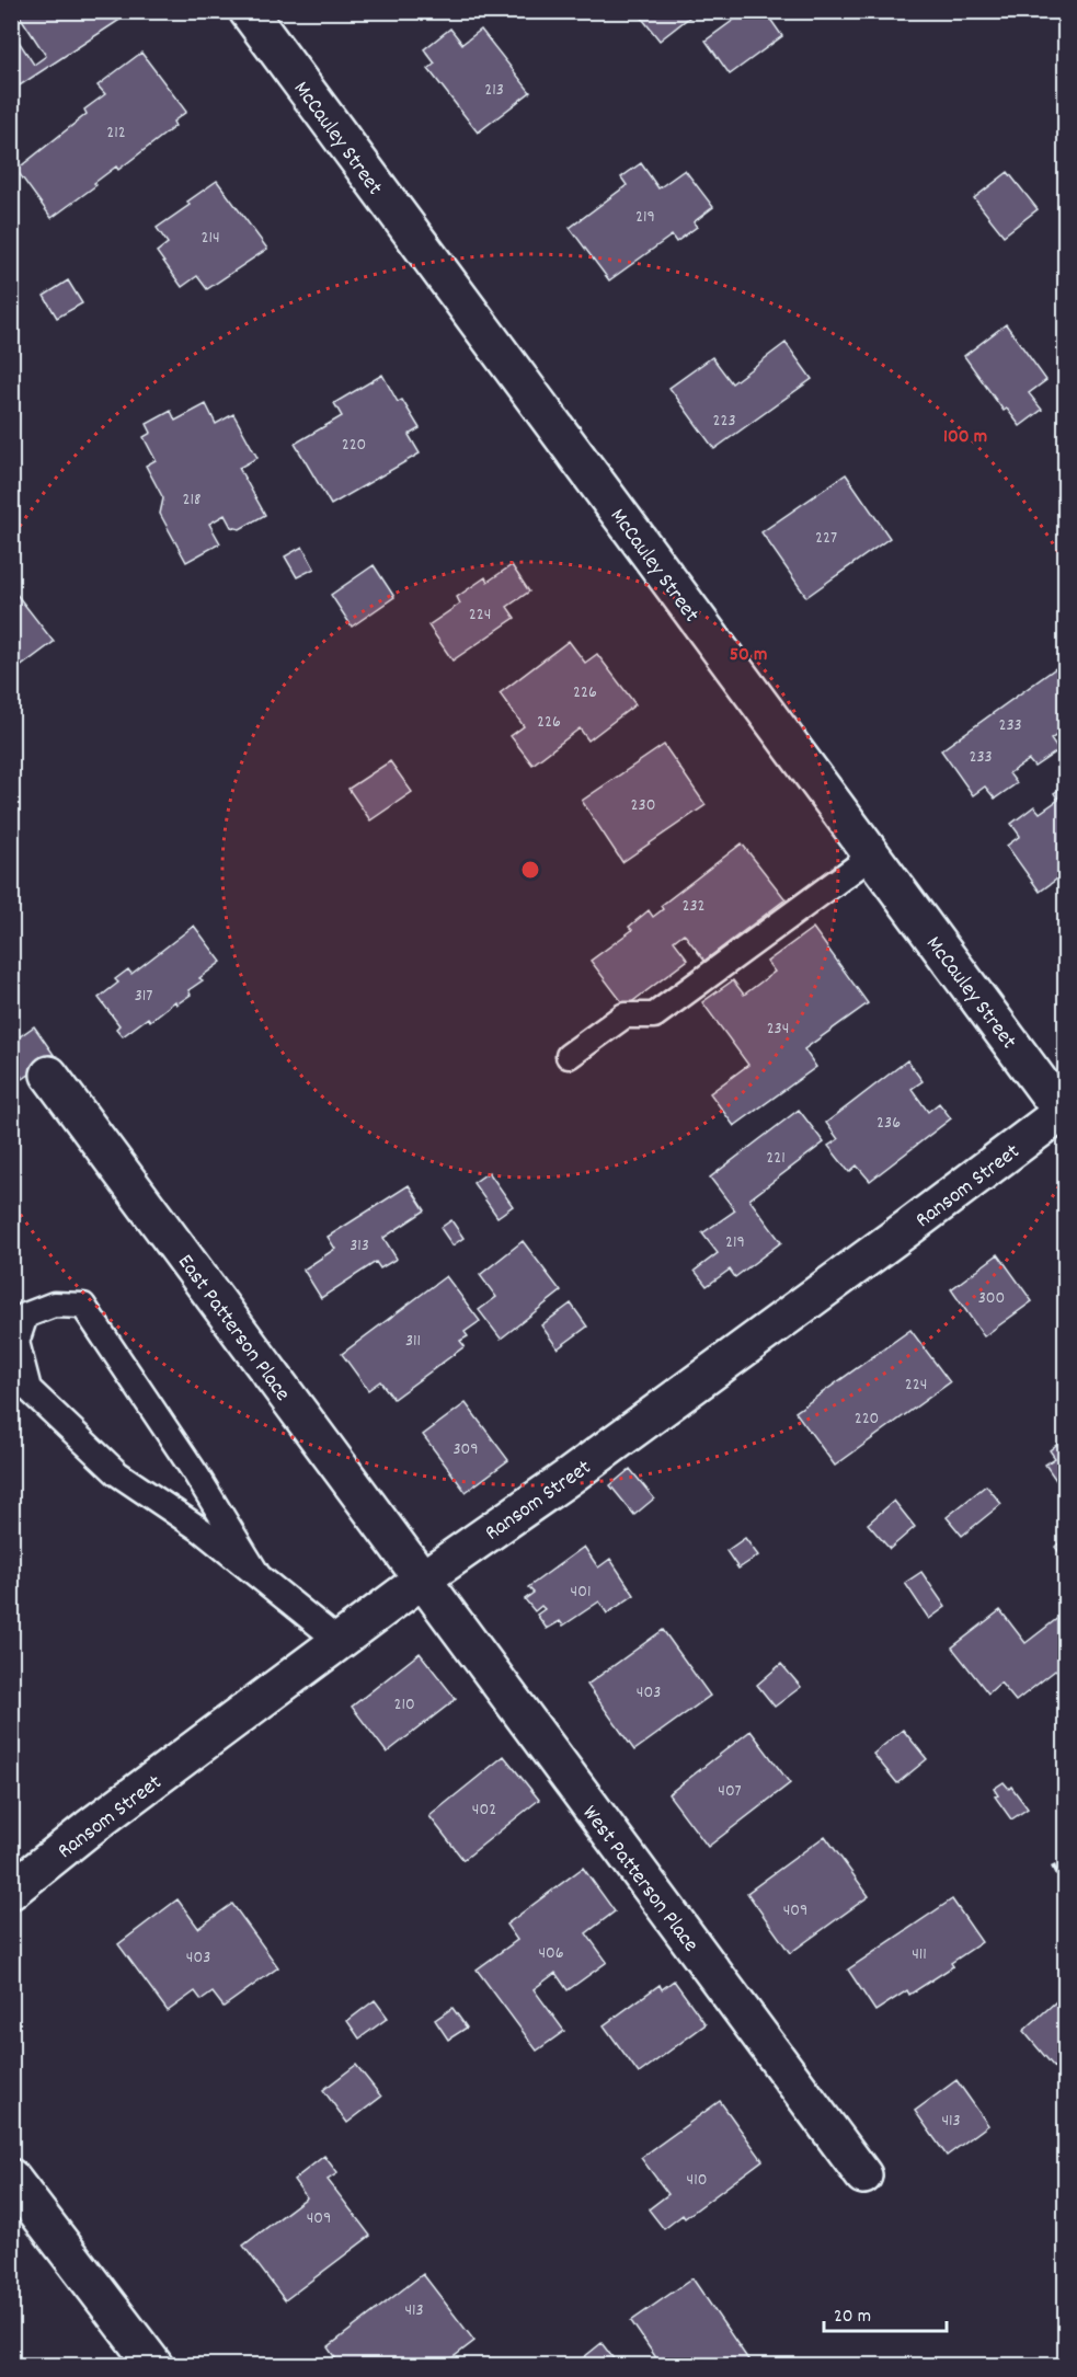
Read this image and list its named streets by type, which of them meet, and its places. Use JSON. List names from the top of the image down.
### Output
{
  "streets": {
    "street": [
      "McCauley Street",
      "Ransom Street",
      "East Patterson Place",
      "West Patterson Place"
    ]
  },
  "crossings": [
    ["McCauley Street", "Ransom Street"],
    ["Ransom Street", "East Patterson Place"],
    ["Ransom Street", "West Patterson Place"],
    ["East Patterson Place", "West Patterson Place"]
  ],
  "house_numbers": [
    "213",
    "212",
    "219",
    "214",
    "223",
    "220",
    "218",
    "227",
    "224",
    "226",
    "226",
    "233",
    "233",
    "230",
    "232",
    "317",
    "234",
    "236",
    "221",
    "219",
    "313",
    "300",
    "311",
    "224",
    "220",
    "309",
    "401",
    "403",
    "210",
    "407",
    "402",
    "409",
    "406",
    "411",
    "403",
    "413",
    "410",
    "409",
    "413"
  ],
  "scale_bar": "20 m",
  "rings": ["100 m", "50 m"]
}
